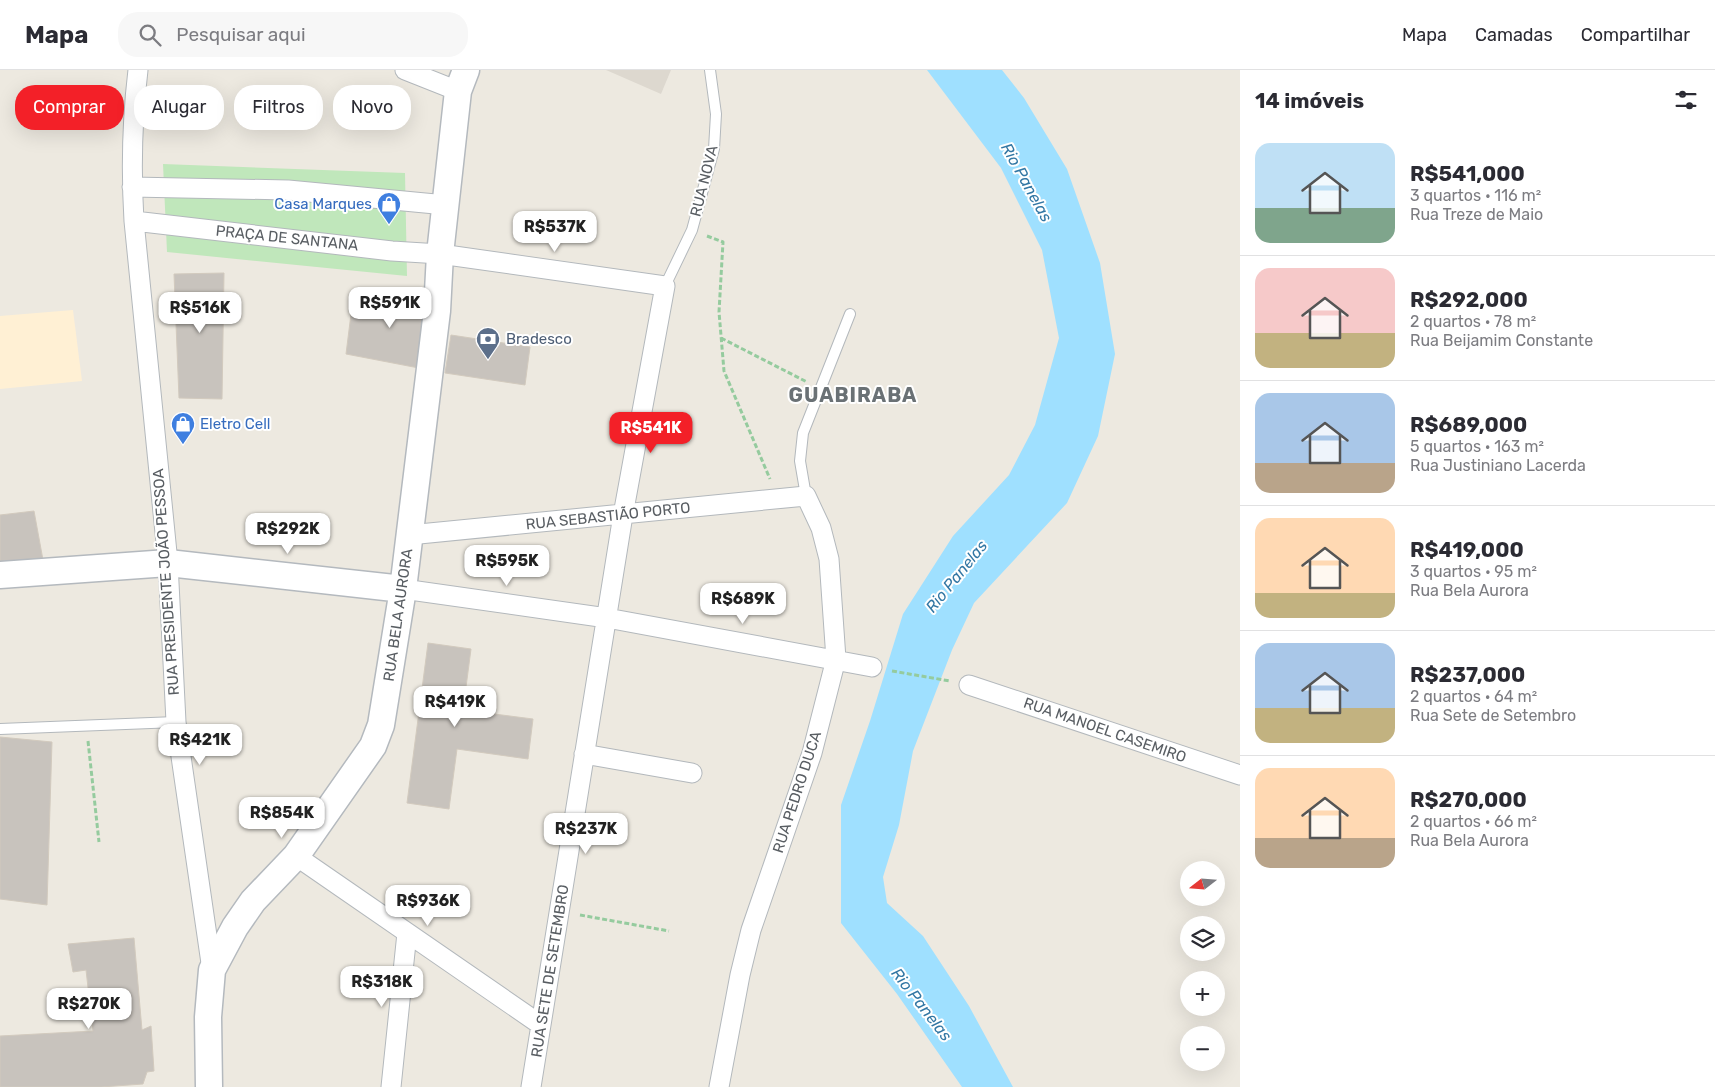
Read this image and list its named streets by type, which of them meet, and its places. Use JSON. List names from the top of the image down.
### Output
{
  "streets": {
    "street": [
      "PRAÇA DE SANTANA",
      "RUA SEBASTIÃO PORTO",
      "RUA PRESIDENTE JOÃO PESSOA",
      "RUA BELA AURORA",
      "RUA MANOEL CASEMIRO",
      "RUA PEDRO DUCA",
      "RUA SETE DE SETEMBRO"
    ],
    "lane": ["RUA NOVA"]
  },
  "crossings": [
    ["RUA NOVA", "PRAÇA DE SANTANA"],
    ["RUA NOVA", "RUA SETE DE SETEMBRO"],
    ["PRAÇA DE SANTANA", "RUA PRESIDENTE JOÃO PESSOA"],
    ["PRAÇA DE SANTANA", "RUA BELA AURORA"],
    ["PRAÇA DE SANTANA", "RUA SETE DE SETEMBRO"],
    ["RUA SEBASTIÃO PORTO", "RUA BELA AURORA"],
    ["RUA SEBASTIÃO PORTO", "RUA PEDRO DUCA"],
    ["RUA SEBASTIÃO PORTO", "RUA SETE DE SETEMBRO"],
    ["RUA PRESIDENTE JOÃO PESSOA", "RUA BELA AURORA"]
  ],
  "districts": ["GUABIRABA"],
  "water": ["Rio Panelas"],
  "places": {
    "shop": ["Casa Marques", "Eletro Cell"],
    "bank": ["Bradesco"]
  },
  "north": "left",
  "page": {
    "header": "Mapa",
    "search": "Pesquisar aqui",
    "nav": ["Mapa", "Camadas", "Compartilhar"],
    "heading": "14 imóveis",
    "chip": [
      "Comprar",
      "Alugar",
      "Filtros",
      "Novo"
    ],
    "list": [
      {
        "name": "R$541,000",
        "note": "3 quartos · 116 m² · Rua Treze de Maio"
      },
      {
        "name": "R$292,000",
        "note": "2 quartos · 78 m² · Rua Beijamim Constante"
      },
      {
        "name": "R$689,000",
        "note": "5 quartos · 163 m² · Rua Justiniano Lacerda"
      },
      {
        "name": "R$419,000",
        "note": "3 quartos · 95 m² · Rua Bela Aurora"
      },
      {
        "name": "R$237,000",
        "note": "2 quartos · 64 m² · Rua Sete de Setembro"
      },
      {
        "name": "R$270,000",
        "note": "2 quartos · 66 m² · Rua Bela Aurora"
      }
    ],
    "price": [
      "R$537K",
      "R$591K",
      "R$516K",
      "R$541K",
      "R$292K",
      "R$595K",
      "R$689K",
      "R$419K",
      "R$421K",
      "R$854K",
      "R$237K",
      "R$936K",
      "R$318K",
      "R$270K"
    ],
    "map_buttons": ["+", "−"]
  }
}
